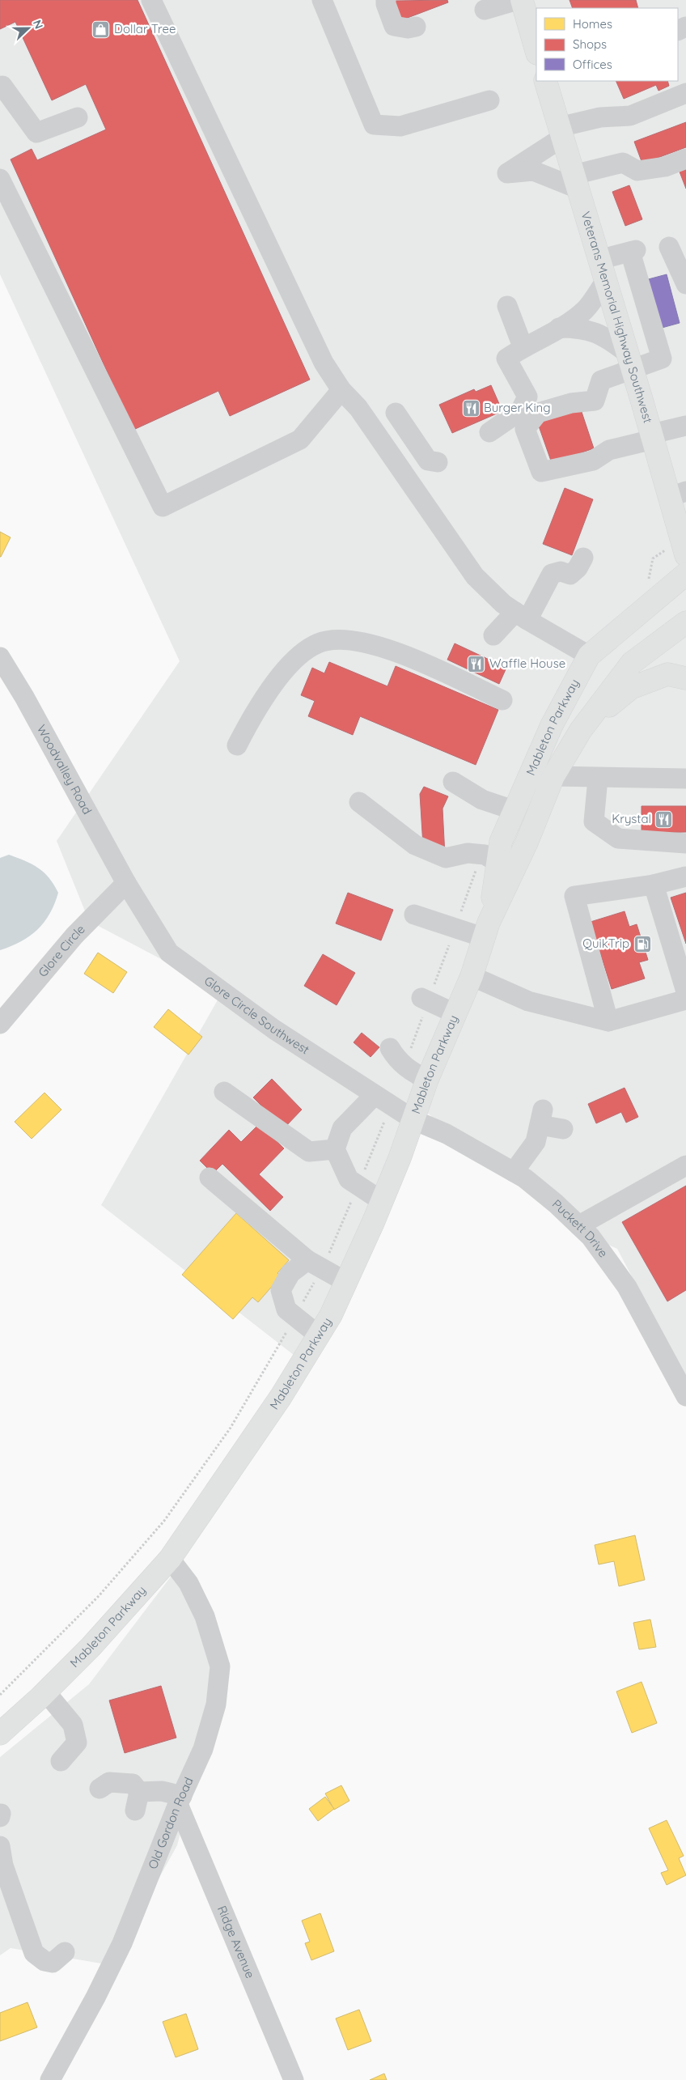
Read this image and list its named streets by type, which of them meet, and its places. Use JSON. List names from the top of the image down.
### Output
{
  "streets": {
    "main road": ["Veterans Memorial Highway Southwest", "Mableton Parkway"],
    "street": [
      "Woodvalley Road",
      "Glore Circle",
      "Glore Circle Southwest",
      "Puckett Drive",
      "Old Gordon Road",
      "Ridge Avenue"
    ]
  },
  "crossings": [
    ["Mableton Parkway", "Glore Circle Southwest"],
    ["Mableton Parkway", "Puckett Drive"],
    ["Mableton Parkway", "Old Gordon Road"],
    ["Woodvalley Road", "Glore Circle"],
    ["Woodvalley Road", "Glore Circle Southwest"],
    ["Glore Circle", "Glore Circle Southwest"],
    ["Glore Circle Southwest", "Puckett Drive"],
    ["Old Gordon Road", "Ridge Avenue"]
  ],
  "places": {
    "shop": ["Dollar Tree"],
    "restaurant": ["Burger King", "Waffle House", "Krystal"],
    "fuel station": ["QuikTrip"]
  },
  "legend": ["Homes", "Shops", "Offices"],
  "north": "right"
}
